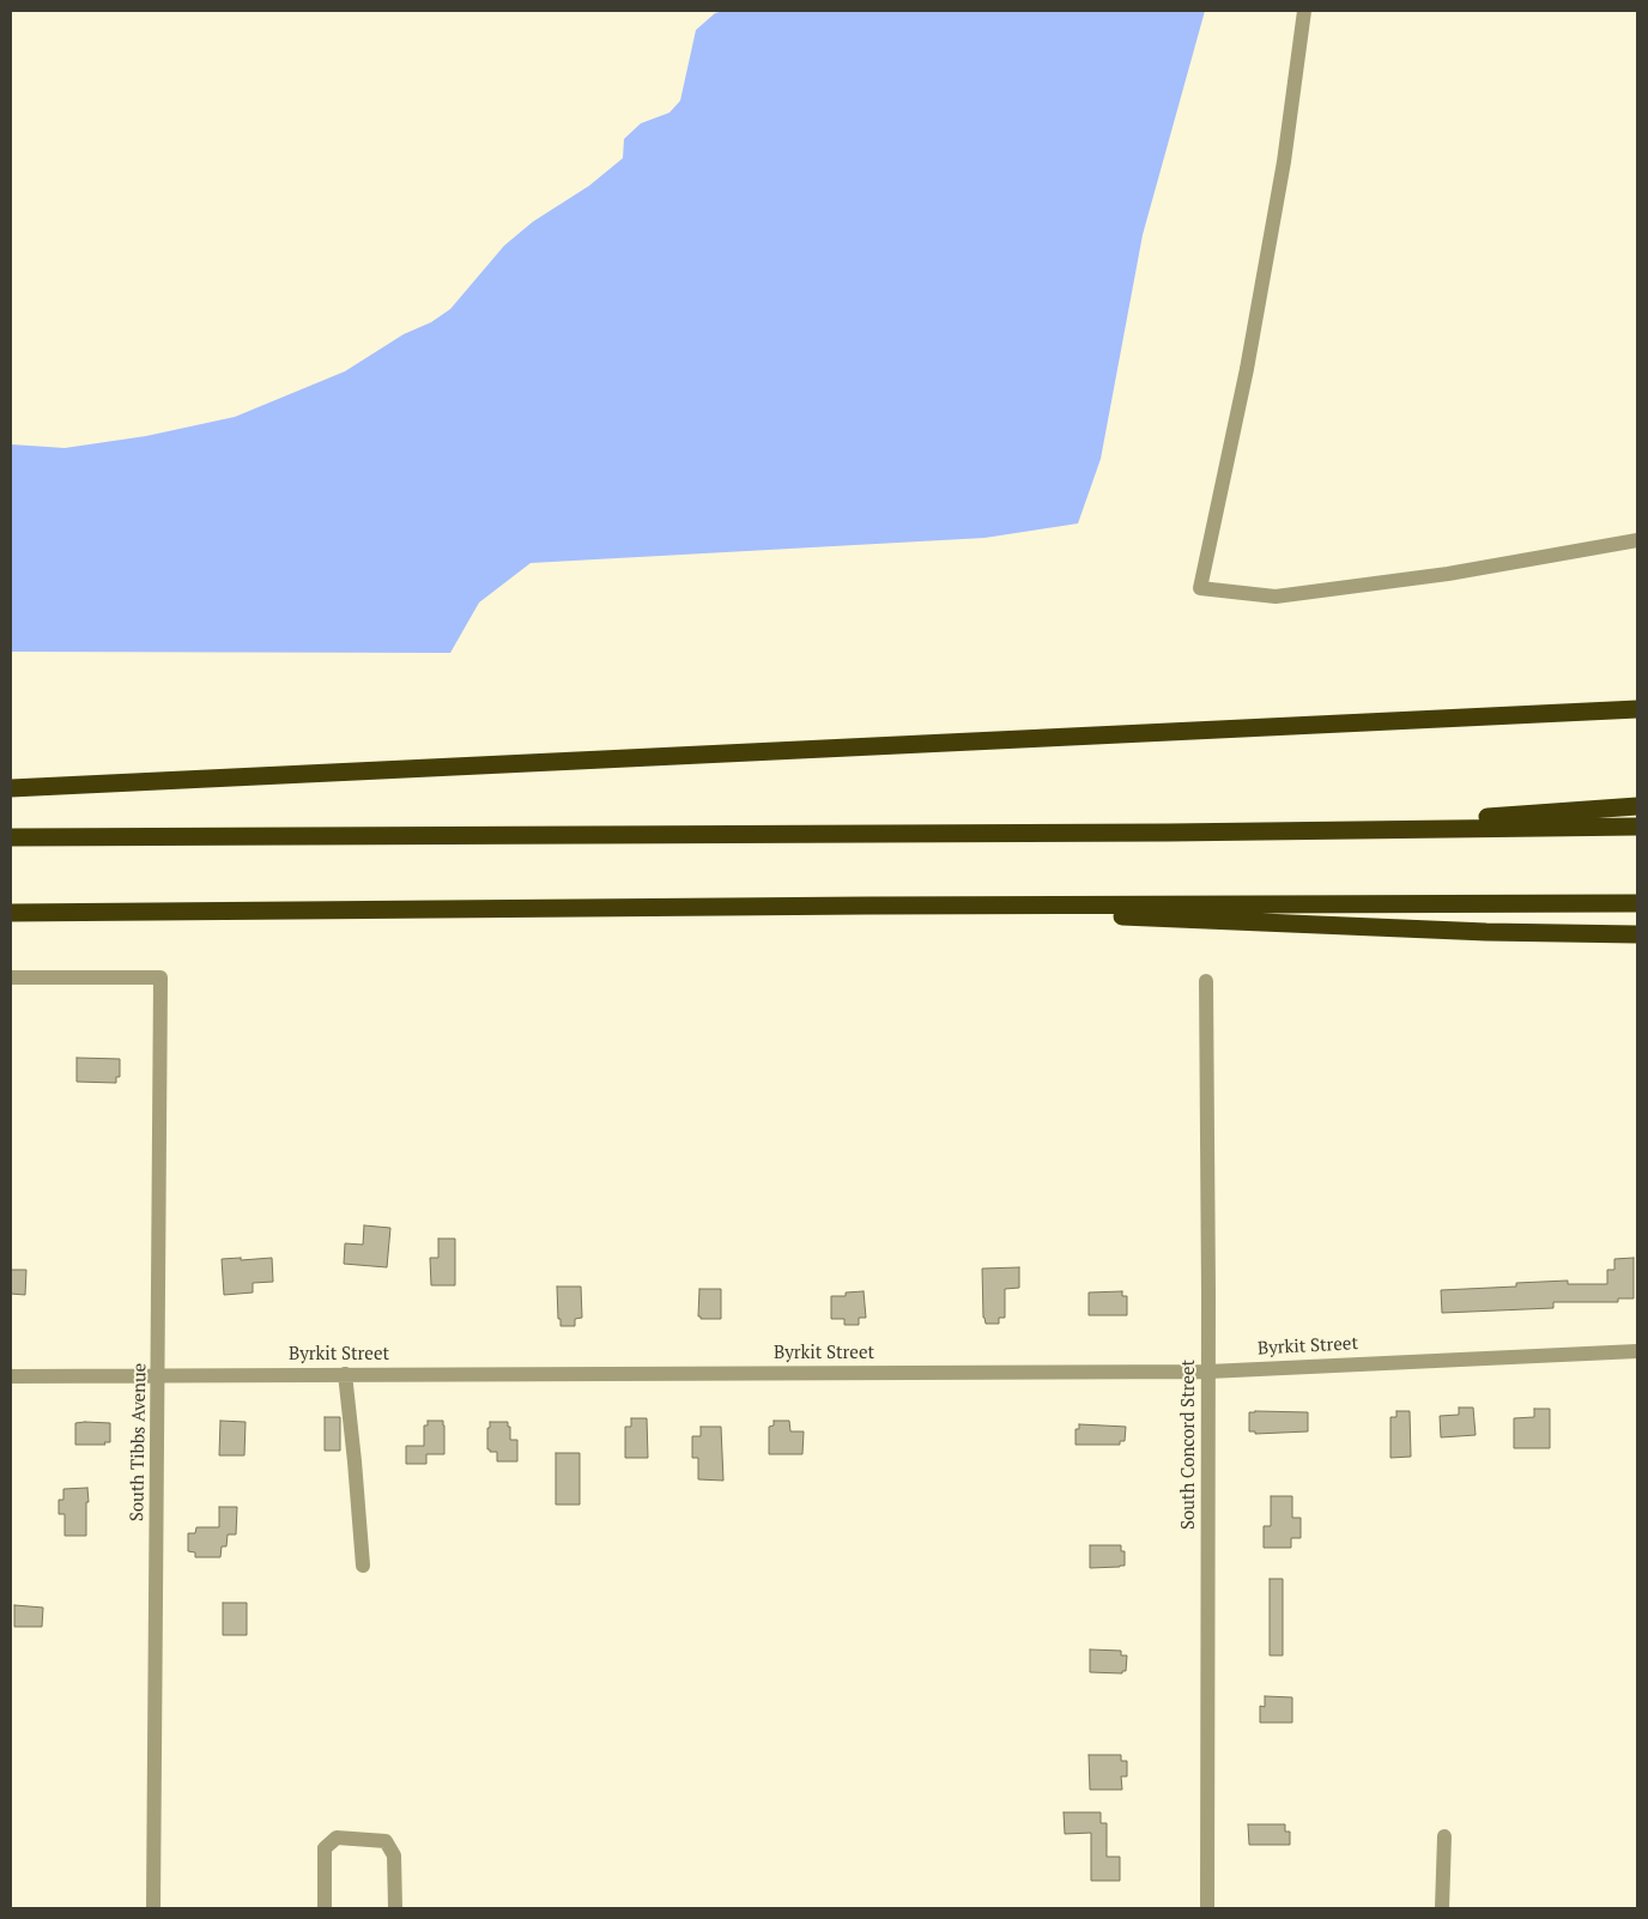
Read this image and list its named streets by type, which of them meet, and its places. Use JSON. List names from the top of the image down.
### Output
{
  "streets": {
    "street": ["Byrkit Street", "South Tibbs Avenue", "South Concord Street"]
  },
  "crossings": [
    ["Byrkit Street", "South Tibbs Avenue"],
    ["Byrkit Street", "South Concord Street"]
  ]
}
